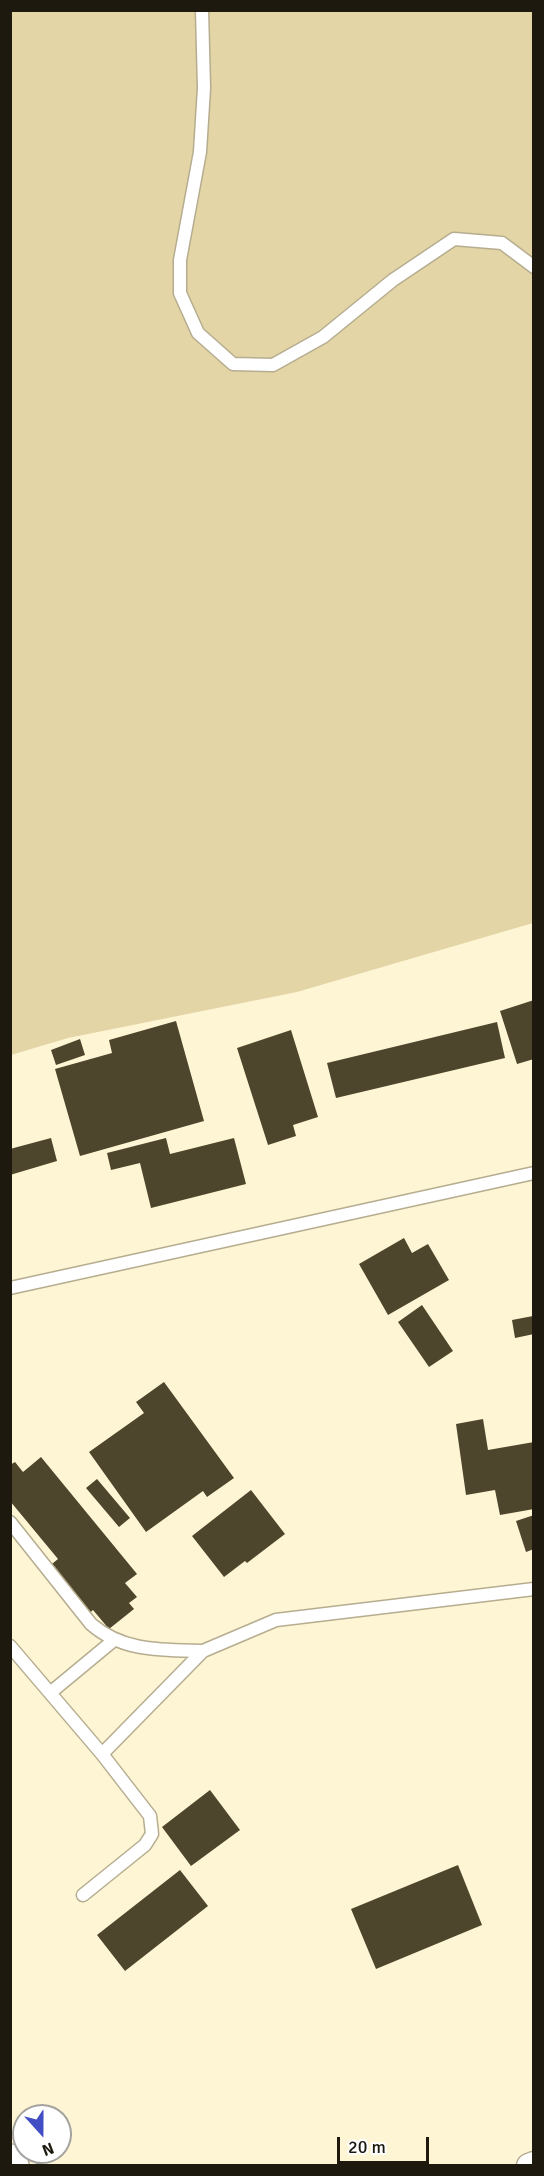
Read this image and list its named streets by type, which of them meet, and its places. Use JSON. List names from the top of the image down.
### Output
{
  "scale_bar": "20 m",
  "north": "bottom"
}
